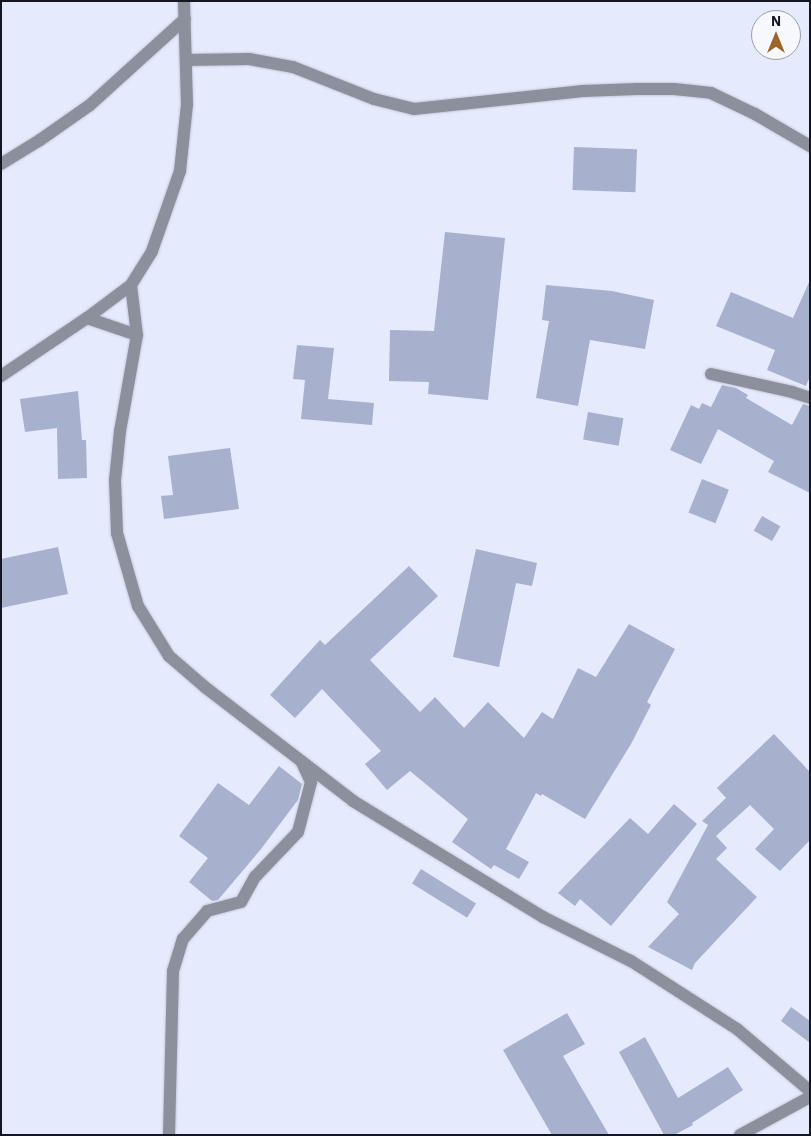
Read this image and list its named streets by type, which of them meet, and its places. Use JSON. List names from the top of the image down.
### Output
{
  "north": "top"
}
